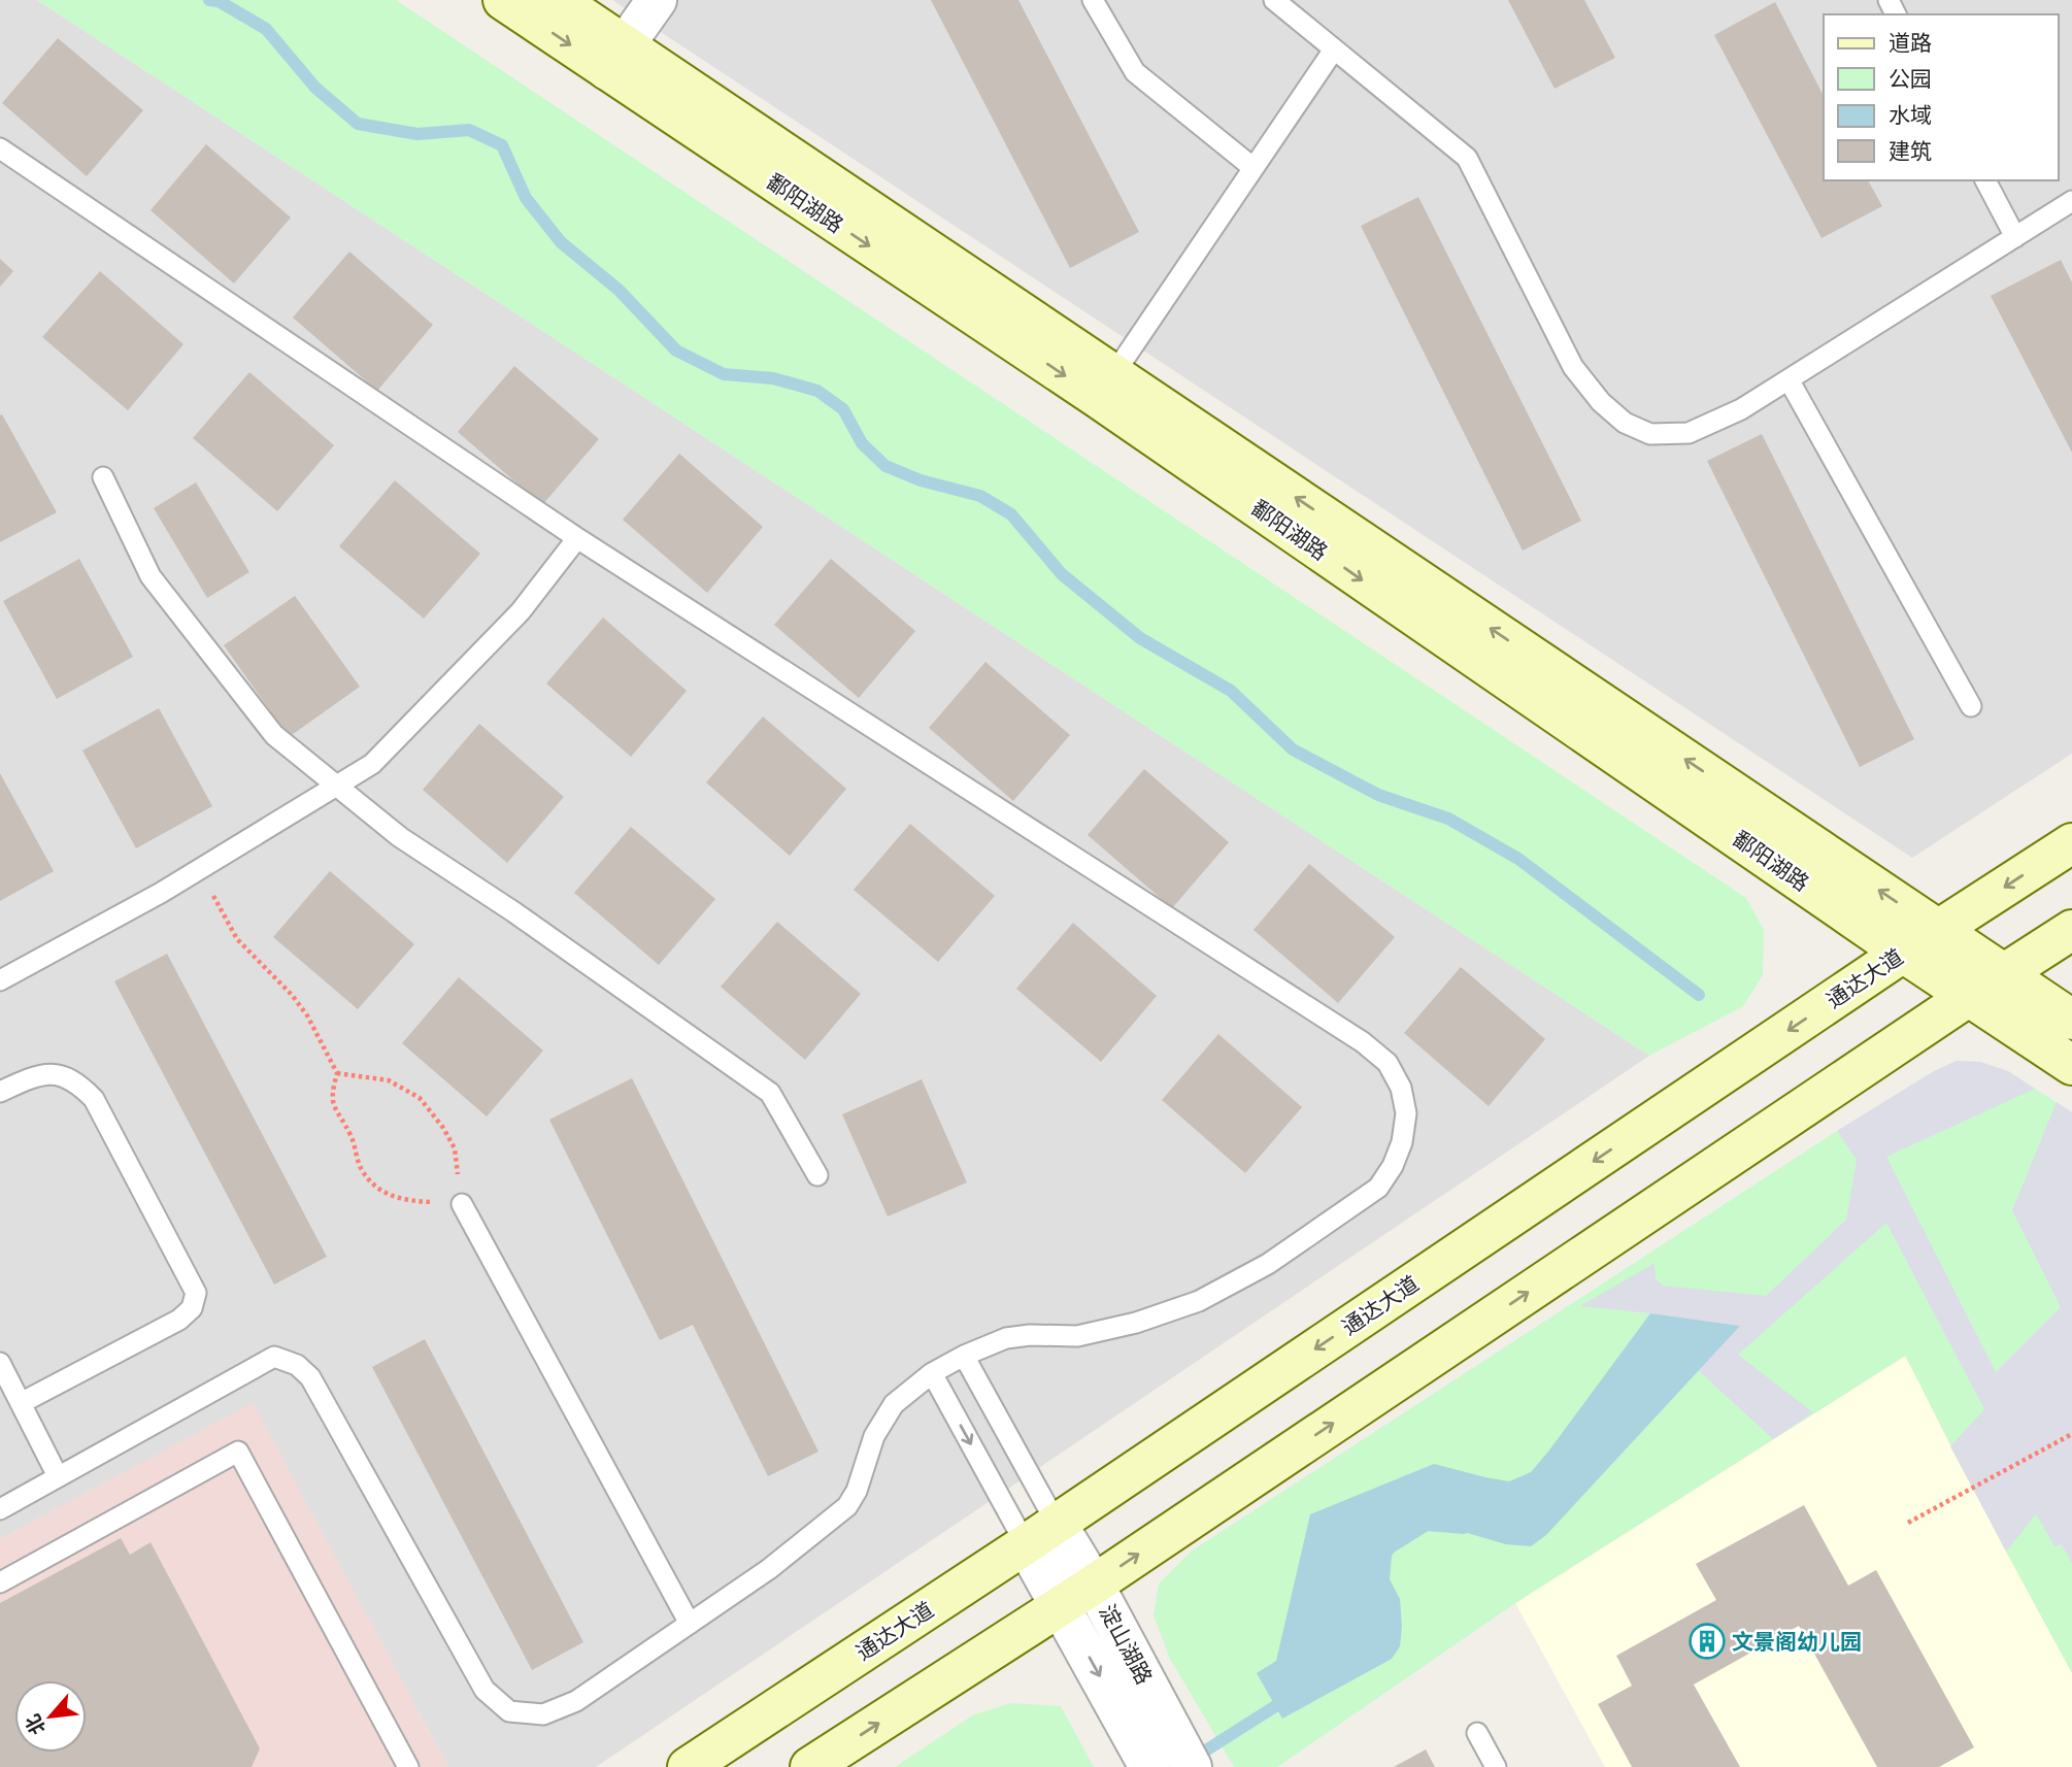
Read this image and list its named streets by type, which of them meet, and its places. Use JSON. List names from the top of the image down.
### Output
{
  "streets": {
    "main road": ["鄱阳湖路", "通达大道"],
    "street": ["淀山湖路"]
  },
  "crossings": [
    ["鄱阳湖路", "通达大道"],
    ["通达大道", "淀山湖路"]
  ],
  "places": {
    "building": ["文景阁幼儿园"]
  },
  "legend": [
    "道路",
    "公园",
    "水域",
    "建筑"
  ],
  "north": "bottom left"
}
